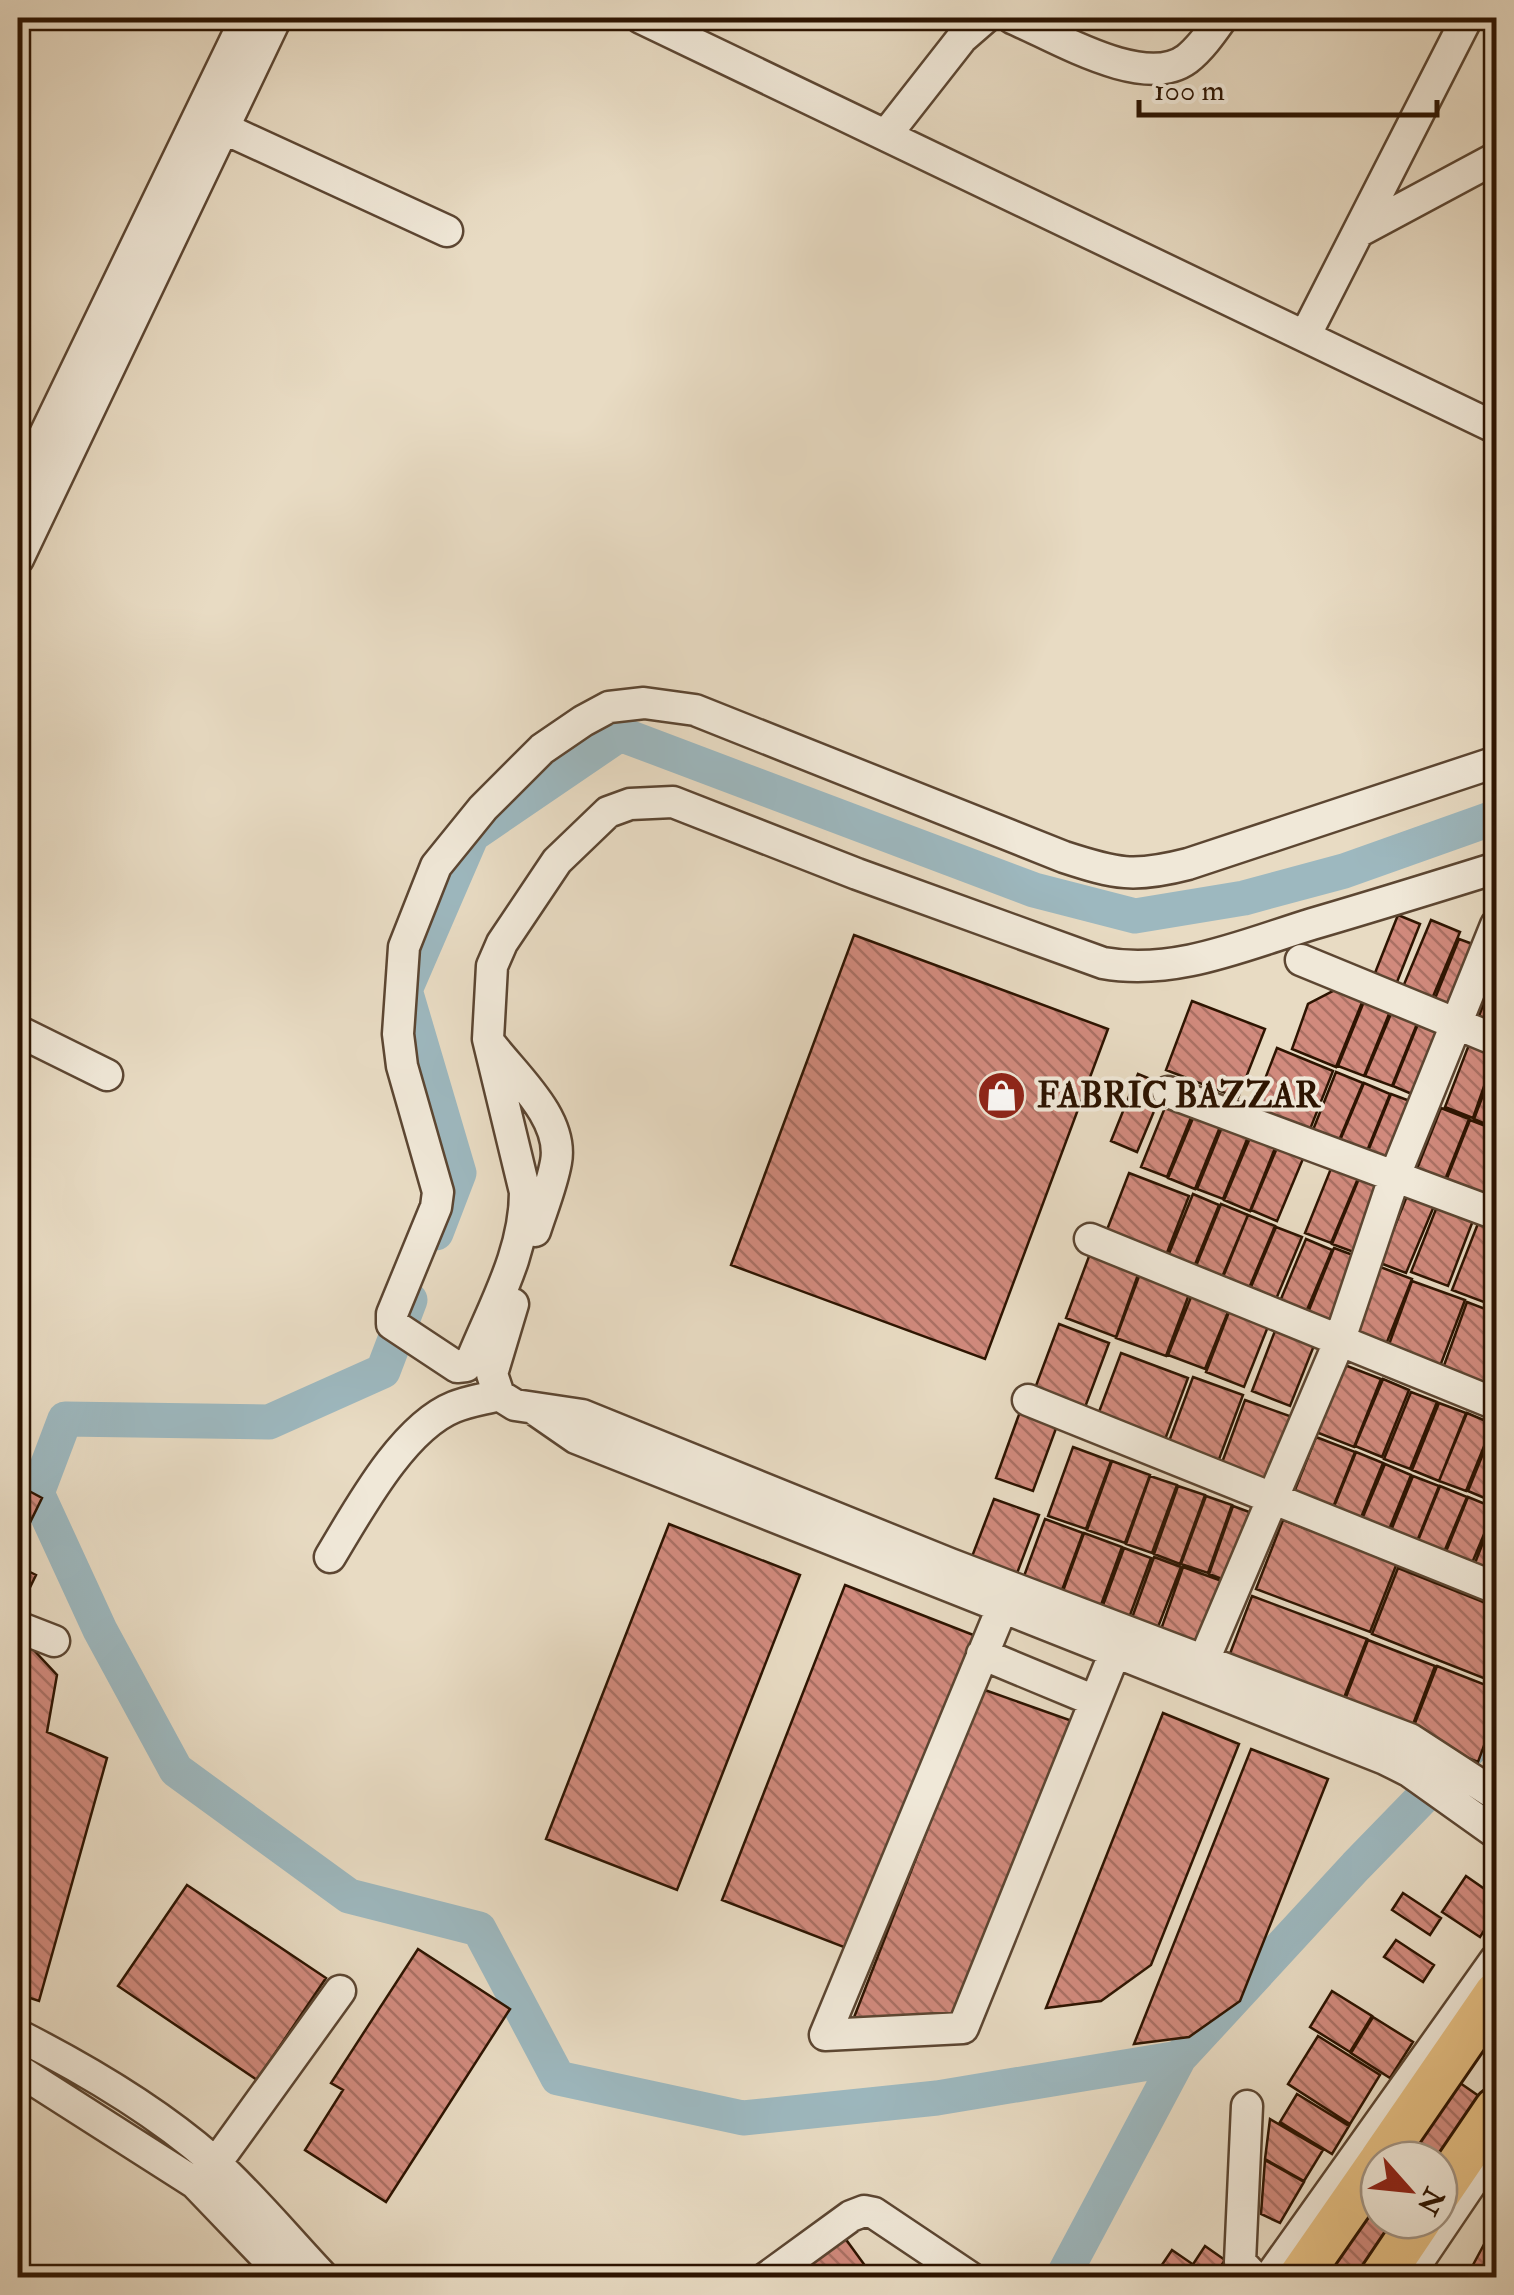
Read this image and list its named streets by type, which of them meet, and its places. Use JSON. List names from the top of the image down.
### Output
{
  "places": {
    "shop": ["FABRIC BAZZAR"]
  },
  "scale_bar": "100 m",
  "north": "bottom right"
}
